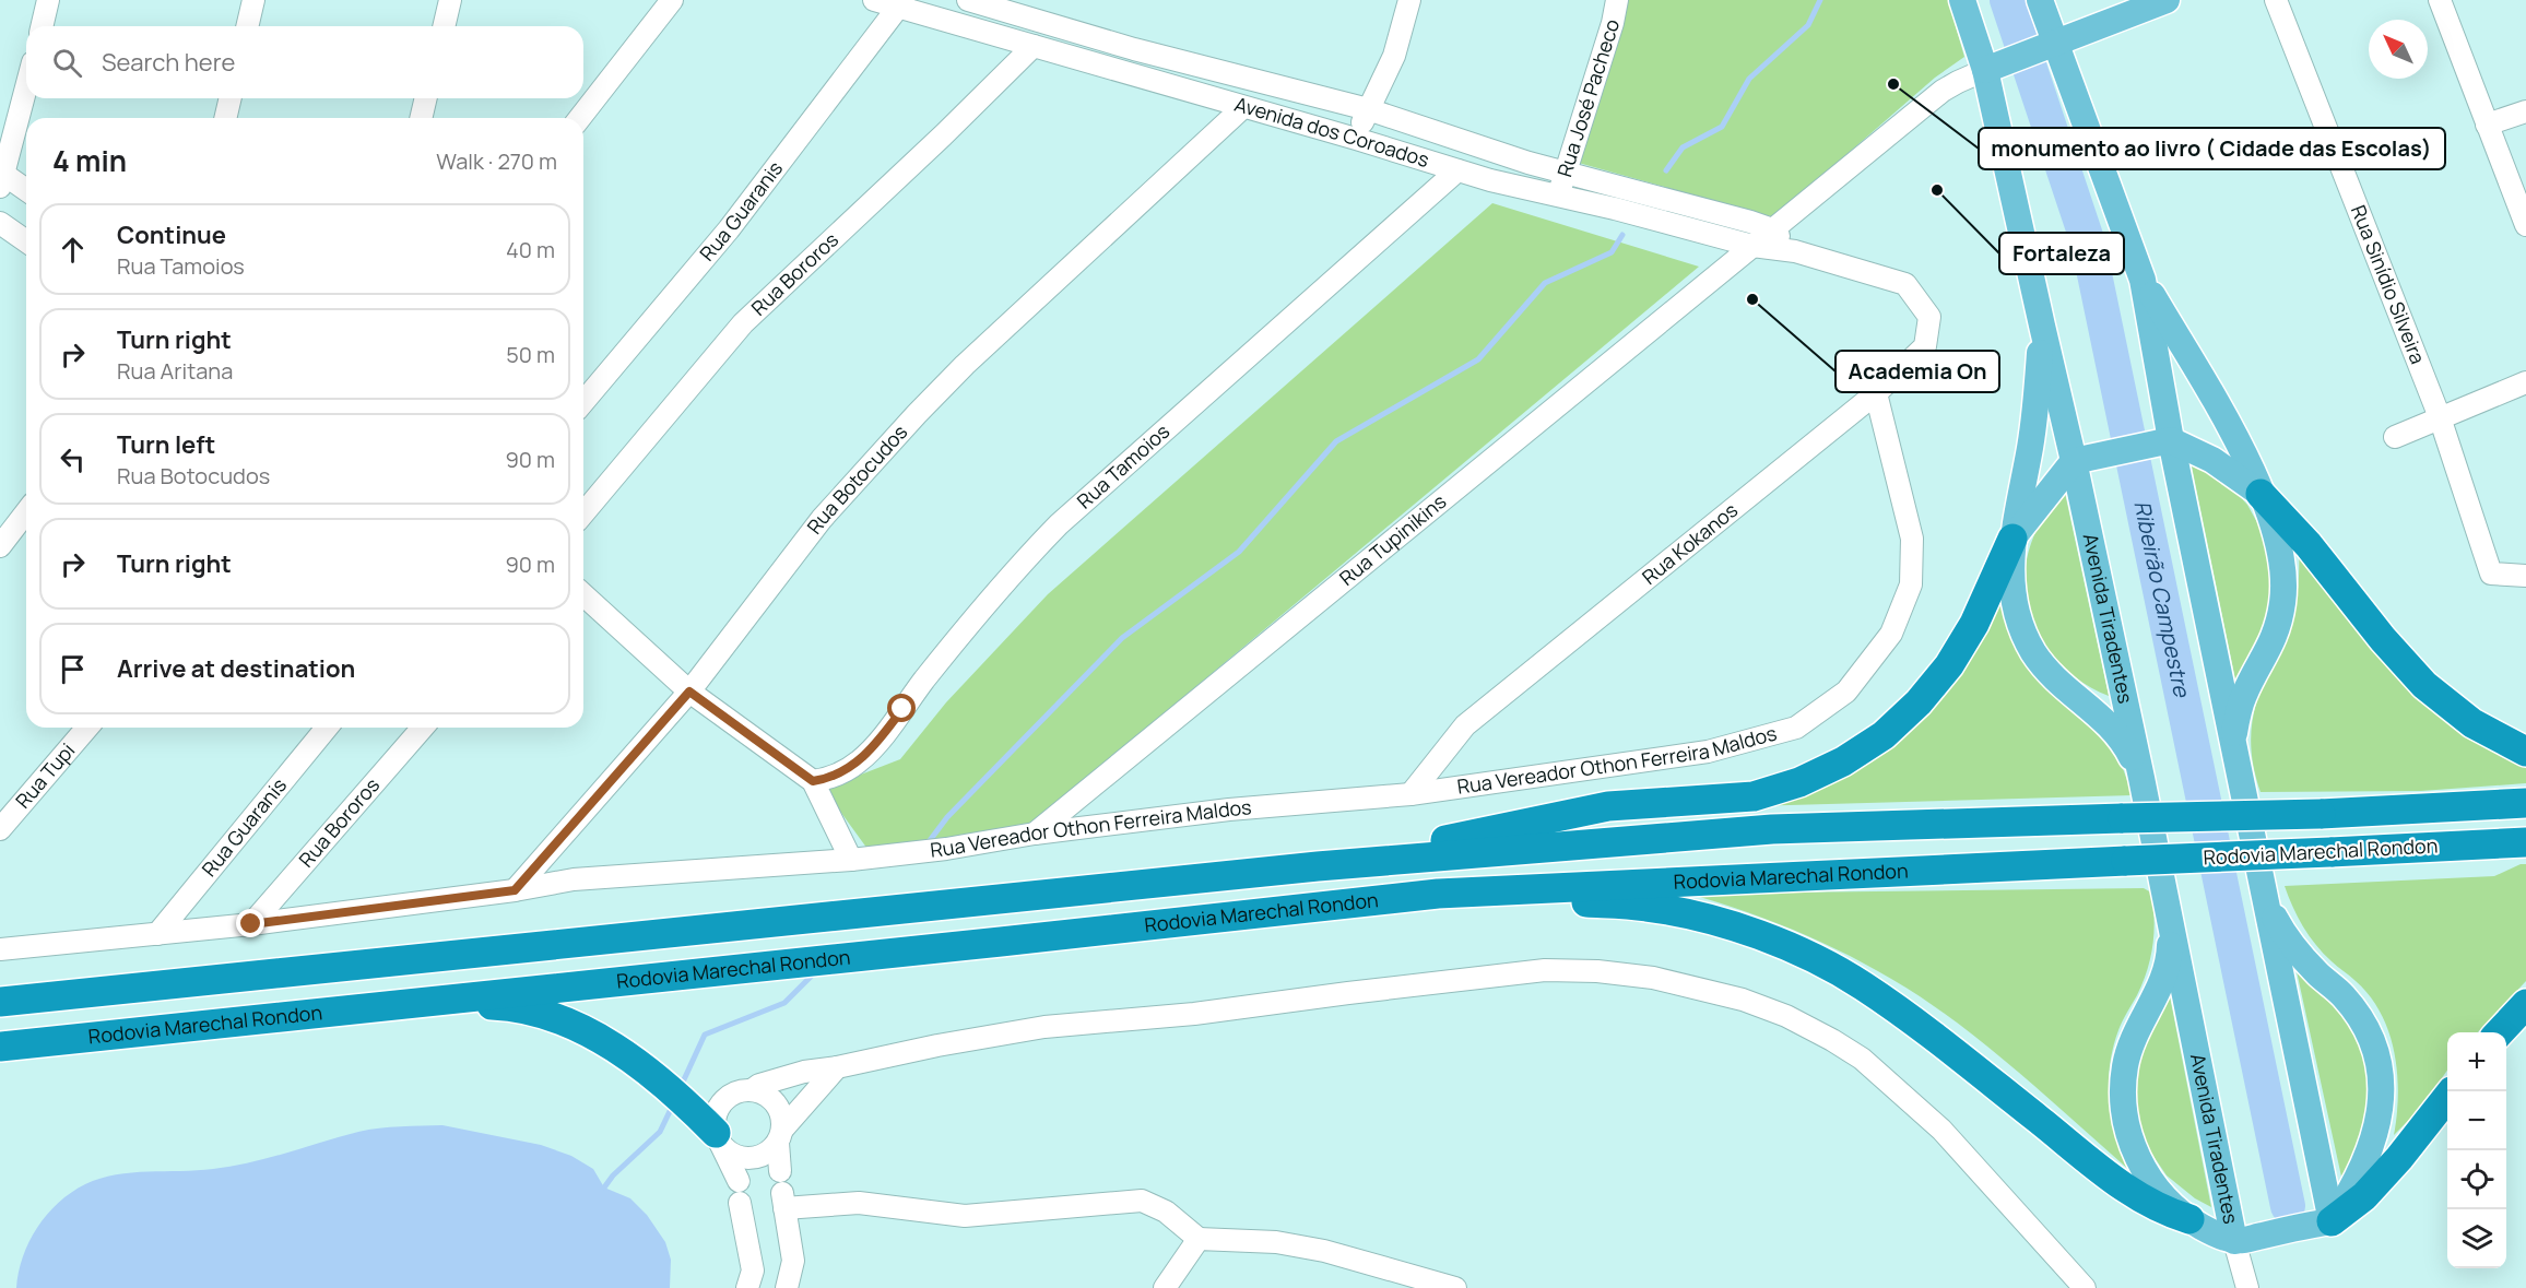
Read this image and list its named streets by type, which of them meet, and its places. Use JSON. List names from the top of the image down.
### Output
{
  "streets": {
    "highway": ["Rodovia Marechal Rondon"],
    "main road": ["Avenida Tiradentes"],
    "street": [
      "Rua José Pacheco",
      "Avenida dos Coroados",
      "Rua Guaranis",
      "Rua Bororos",
      "Rua Sinídio Silveira",
      "Rua Tamoios",
      "Rua Botocudos",
      "Rua Tupinikins",
      "Rua Kokanos",
      "Rua Vereador Othon Ferreira Maldos",
      "Rua Tupi"
    ]
  },
  "crossings": [
    ["Rua José Pacheco", "Avenida dos Coroados"],
    ["Avenida dos Coroados", "Rua Guaranis"],
    ["Avenida dos Coroados", "Rua Bororos"],
    ["Avenida dos Coroados", "Rua Tamoios"],
    ["Avenida dos Coroados", "Rua Botocudos"],
    ["Avenida dos Coroados", "Rua Tupinikins"],
    ["Avenida dos Coroados", "Rua Kokanos"],
    ["Rua Guaranis", "Rua Vereador Othon Ferreira Maldos"],
    ["Rua Bororos", "Rua Vereador Othon Ferreira Maldos"],
    ["Rua Botocudos", "Rua Vereador Othon Ferreira Maldos"],
    ["Rua Tupinikins", "Avenida Tiradentes"],
    ["Rua Tupinikins", "Rua Vereador Othon Ferreira Maldos"],
    ["Rua Kokanos", "Rua Vereador Othon Ferreira Maldos"]
  ],
  "water": ["Ribeirão Campestre"],
  "places": ["monumento ao livro ( Cidade das Escolas)", "Fortaleza", "Academia On"],
  "north": "top left",
  "page": {
    "search": "Search here",
    "heading": ["4 min", "Walk · 270 m"],
    "list": [
      ["Continue", "Rua Tamoios", "40 m"],
      ["Turn right", "Rua Aritana", "50 m"],
      ["Turn left", "Rua Botocudos", "90 m"],
      ["Turn right", "90 m"],
      "Arrive at destination"
    ],
    "map_buttons": ["+", "−"]
  }
}
